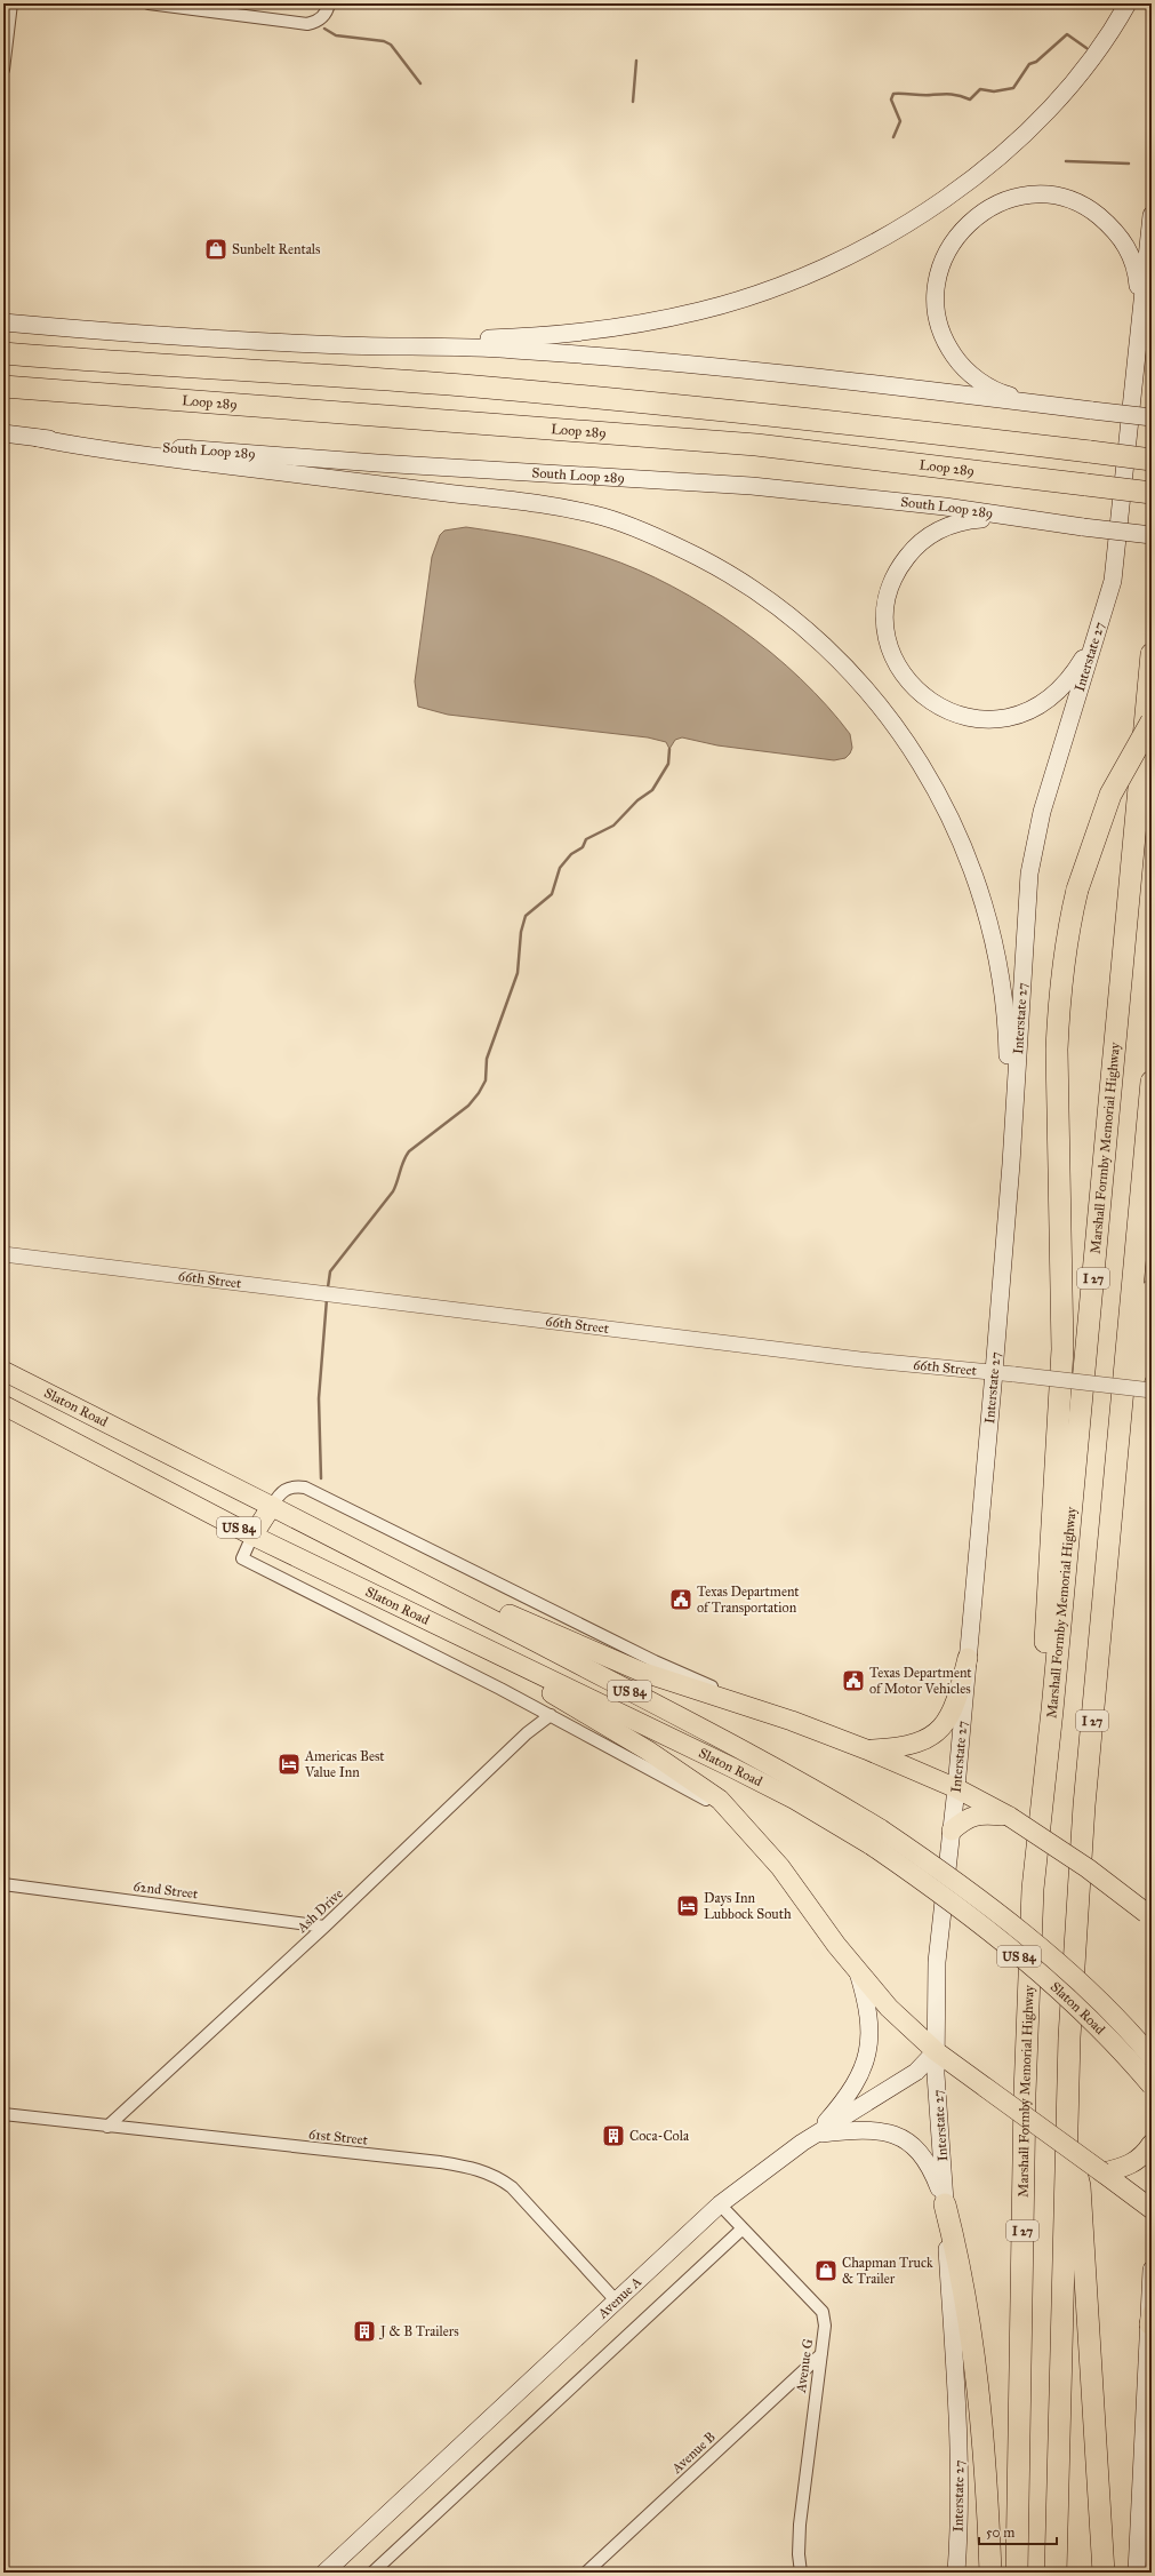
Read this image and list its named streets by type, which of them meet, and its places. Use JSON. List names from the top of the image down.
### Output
{
  "streets": {
    "highway": [
      "Loop 289",
      "Marshall Formby Memorial Highway",
      "I 27",
      "Slaton Road",
      "US 84"
    ],
    "main road": ["South Loop 289", "Interstate 27", "Avenue A"],
    "street": [
      "66th Street",
      "62nd Street",
      "Ash Drive",
      "61st Street",
      "Avenue G",
      "Avenue B"
    ]
  },
  "crossings": [
    ["Interstate 27", "66th Street"],
    ["Interstate 27", "Avenue A"],
    ["Slaton Road", "Ash Drive"],
    ["62nd Street", "Ash Drive"],
    ["Ash Drive", "61st Street"],
    ["61st Street", "Avenue A"],
    ["Avenue A", "Avenue G"],
    ["Avenue G", "Avenue B"]
  ],
  "places": {
    "shop": ["Sunbelt Rentals", "Chapman Truck & Trailer"],
    "public building": ["Texas Department of Transportation", "Texas Department of Motor Vehicles"],
    "hotel": ["Americas Best Value Inn", "Days Inn Lubbock South"],
    "building": ["Coca-Cola", "J & B Trailers"]
  },
  "scale_bar": "50 m"
}
